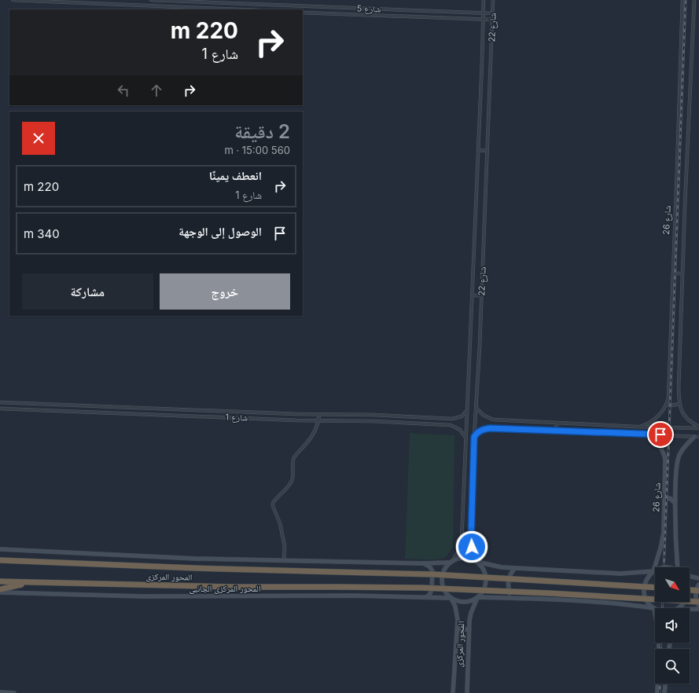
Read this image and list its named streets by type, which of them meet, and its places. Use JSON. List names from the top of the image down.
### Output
{
  "streets": {
    "highway": ["المحور المركزى"],
    "main road": ["شارع 26", "المحور المركزى الجانبى"],
    "street": ["شارع 5", "شارع 22", "شارع 1"]
  },
  "crossings": [
    ["شارع 5", "شارع 22"],
    ["شارع 22", "شارع 1"],
    ["شارع 22", "المحور المركزى"],
    ["شارع 22", "المحور المركزى الجانبى"],
    ["المحور المركزى", "المحور المركزى الجانبى"]
  ],
  "north": "bottom right",
  "page": {
    "turn": ["220 m", "شارع 1"],
    "heading": ["2 دقيقة", "560 m · 15:00"],
    "list": [
      {
        "name": "انعطف يمينًا",
        "note": "شارع 1",
        "value": "220 m"
      },
      {
        "name": "الوصول إلى الوجهة",
        "value": "340 m"
      }
    ],
    "buttons": ["خروج", "مشاركة"]
  }
}
